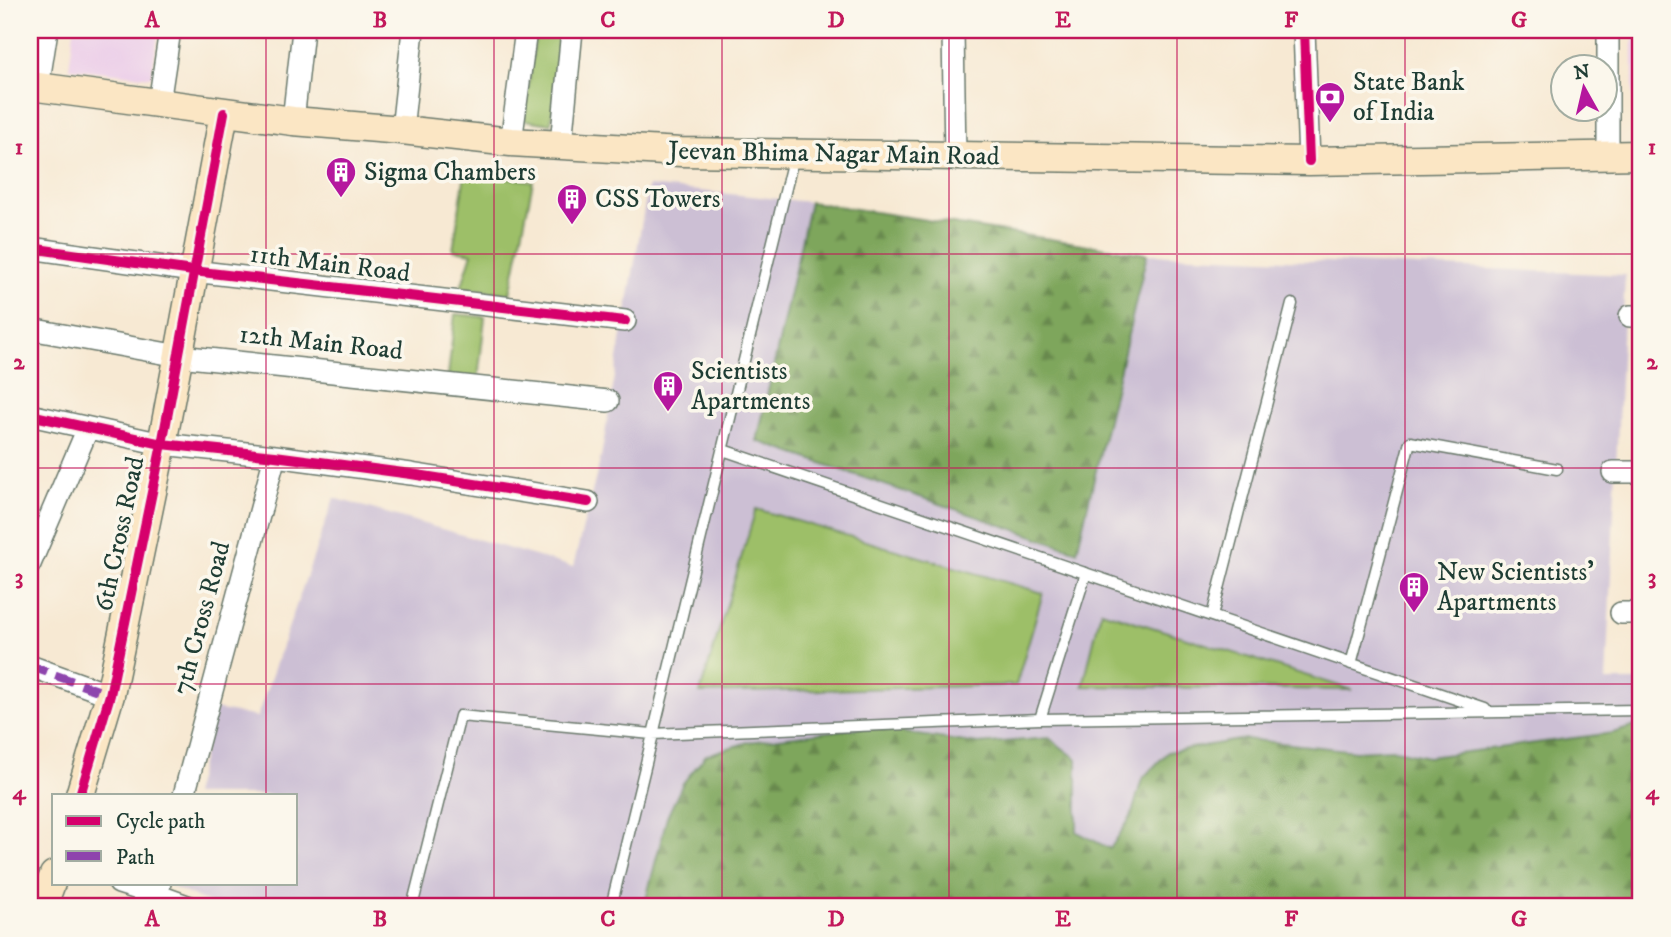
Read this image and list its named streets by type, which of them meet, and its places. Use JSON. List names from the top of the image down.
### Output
{
  "streets": {
    "main road": ["Jeevan Bhima Nagar Main Road", "6th Cross Road"],
    "street": ["11th Main Road", "12th Main Road", "7th Cross Road"]
  },
  "crossings": [
    ["Jeevan Bhima Nagar Main Road", "6th Cross Road"],
    ["11th Main Road", "6th Cross Road"],
    ["12th Main Road", "6th Cross Road"]
  ],
  "places": {
    "bank": ["State Bank of India"],
    "building": [
      "Sigma Chambers",
      "CSS Towers",
      "Scientists Apartments",
      "New Scientists' Apartments"
    ]
  },
  "legend": ["Cycle path", "Path"],
  "north": "top",
  "grid": {
    "columns": [
      "A",
      "B",
      "C",
      "D",
      "E",
      "F",
      "G"
    ],
    "rows": [
      "1",
      "2",
      "3",
      "4"
    ]
  }
}
